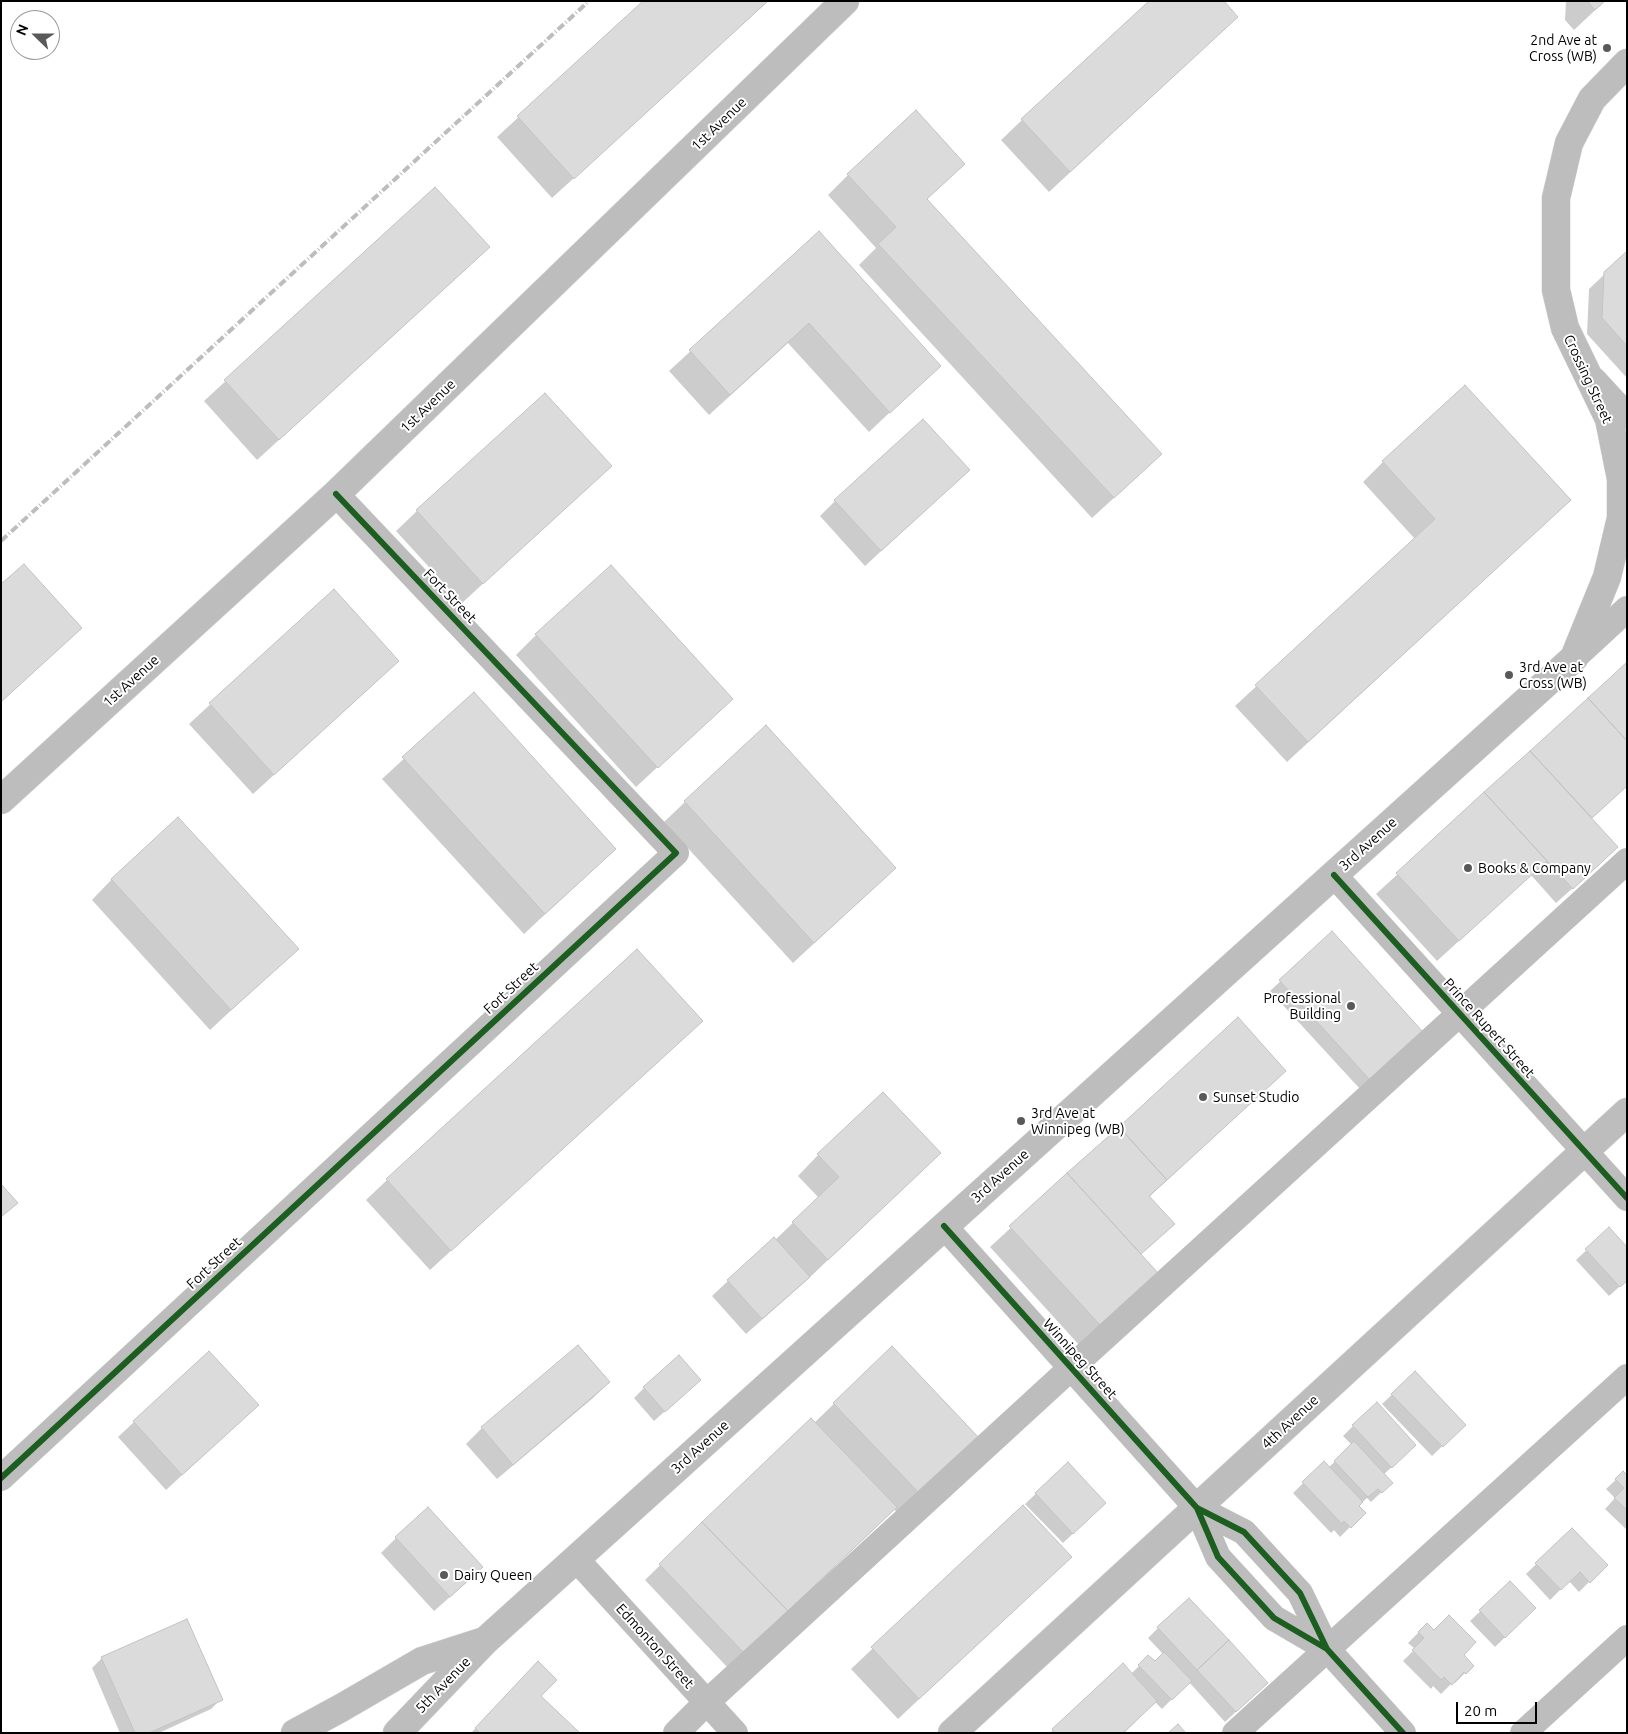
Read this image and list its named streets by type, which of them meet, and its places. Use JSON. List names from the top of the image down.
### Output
{
  "streets": {
    "main road": [
      "1st Avenue",
      "Crossing Street",
      "3rd Avenue",
      "4th Avenue",
      "5th Avenue"
    ],
    "street": [
      "Fort Street",
      "Prince Rupert Street",
      "Winnipeg Street",
      "Edmonton Street"
    ]
  },
  "crossings": [
    ["1st Avenue", "Fort Street"],
    ["Crossing Street", "3rd Avenue"],
    ["3rd Avenue", "Prince Rupert Street"],
    ["3rd Avenue", "Winnipeg Street"],
    ["3rd Avenue", "Edmonton Street"],
    ["3rd Avenue", "5th Avenue"],
    ["Prince Rupert Street", "4th Avenue"],
    ["Winnipeg Street", "4th Avenue"]
  ],
  "places": [
    "2nd Ave at Cross (WB)",
    "3rd Ave at Cross (WB)",
    "Books & Company",
    "Professional Building",
    "Sunset Studio",
    "3rd Ave at Winnipeg (WB)",
    "Dairy Queen"
  ],
  "scale_bar": "20 m",
  "north": "left"
}
